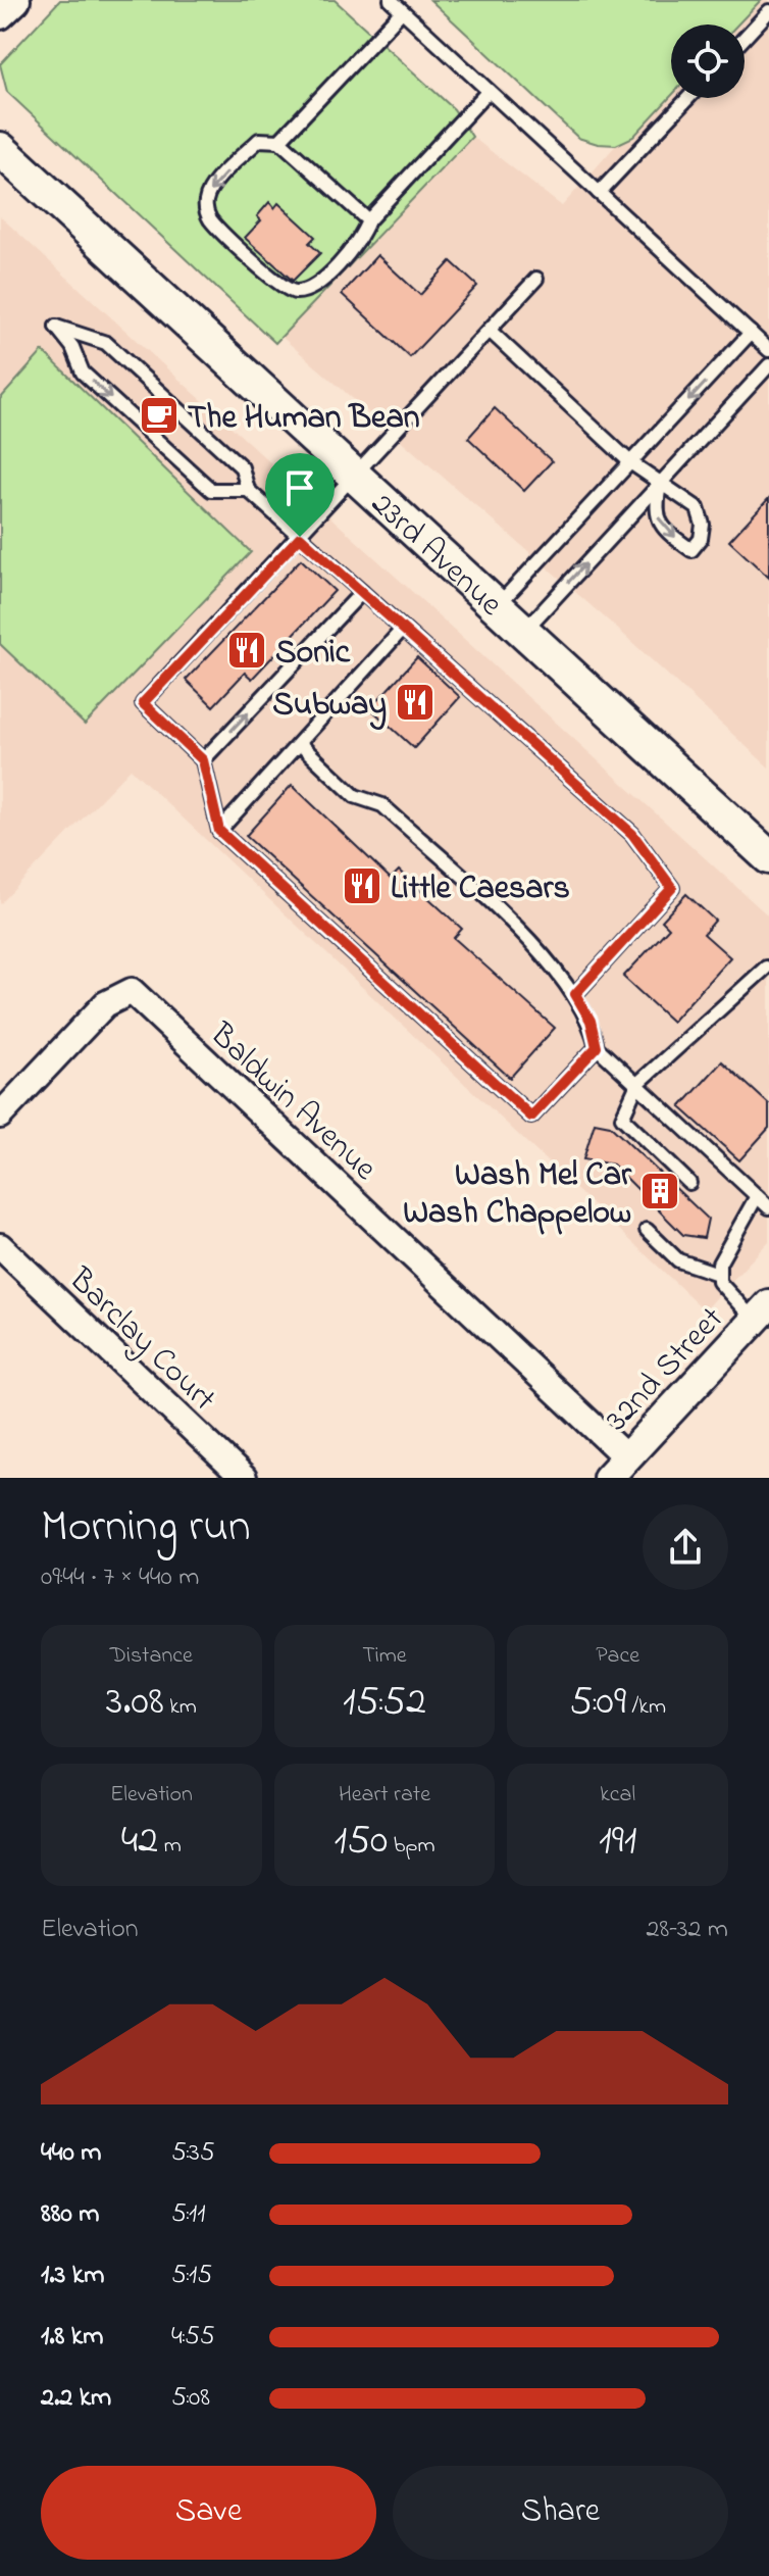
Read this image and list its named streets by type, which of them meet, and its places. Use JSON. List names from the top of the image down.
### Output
{
  "streets": {
    "main road": ["23rd Avenue"],
    "street": ["Baldwin Avenue", "Barclay Court", "32nd Street"]
  },
  "crossings": [
    ["Baldwin Avenue", "32nd Street"]
  ],
  "places": {
    "cafe": ["The Human Bean"],
    "restaurant": ["Sonic", "Subway", "Little Caesars"],
    "building": ["Wash Me! Car Wash Chappelow"]
  },
  "page": {
    "heading": ["Morning run", "09:44 · 7 × 440 m"],
    "stats": [
      ["Distance", "3.08 km"],
      ["Time", "15:52"],
      ["Pace", "5:09 /km"],
      ["Elevation", "42 m"],
      ["Heart rate", "150 bpm"],
      ["kcal", "191"]
    ],
    "chart": ["Elevation", "28–32 m"],
    "list": [
      {
        "name": "440 m",
        "note": "5:35"
      },
      {
        "name": "880 m",
        "note": "5:11"
      },
      {
        "name": "1.3 km",
        "note": "5:15"
      },
      {
        "name": "1.8 km",
        "note": "4:55"
      },
      {
        "name": "2.2 km",
        "note": "5:08"
      }
    ],
    "buttons": ["Save", "Share"]
  }
}
